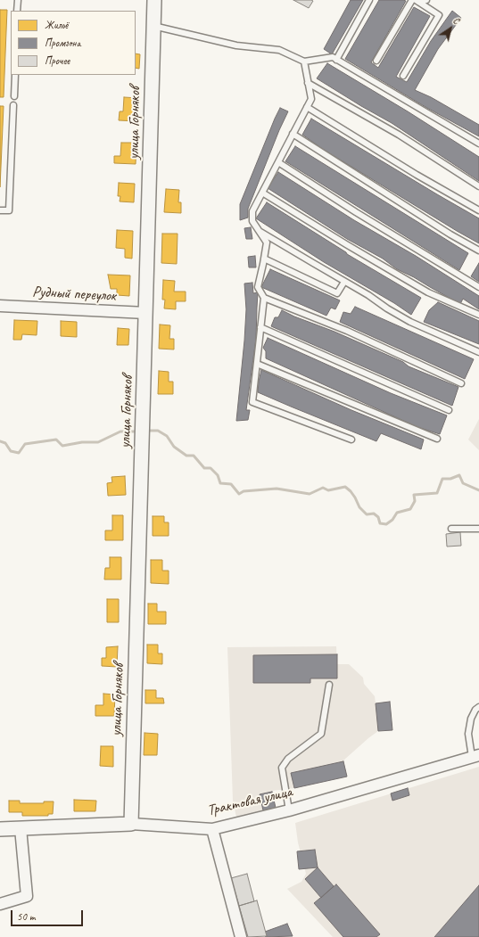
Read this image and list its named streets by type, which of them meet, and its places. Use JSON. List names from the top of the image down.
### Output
{
  "streets": {
    "street": ["улица Горняков", "Рудный переулок", "Трактовая улица"]
  },
  "crossings": [
    ["улица Горняков", "Рудный переулок"],
    ["улица Горняков", "Трактовая улица"]
  ],
  "legend": ["Жильё", "Промзона", "Прочее"],
  "scale_bar": "50 m",
  "north": "top right"
}
